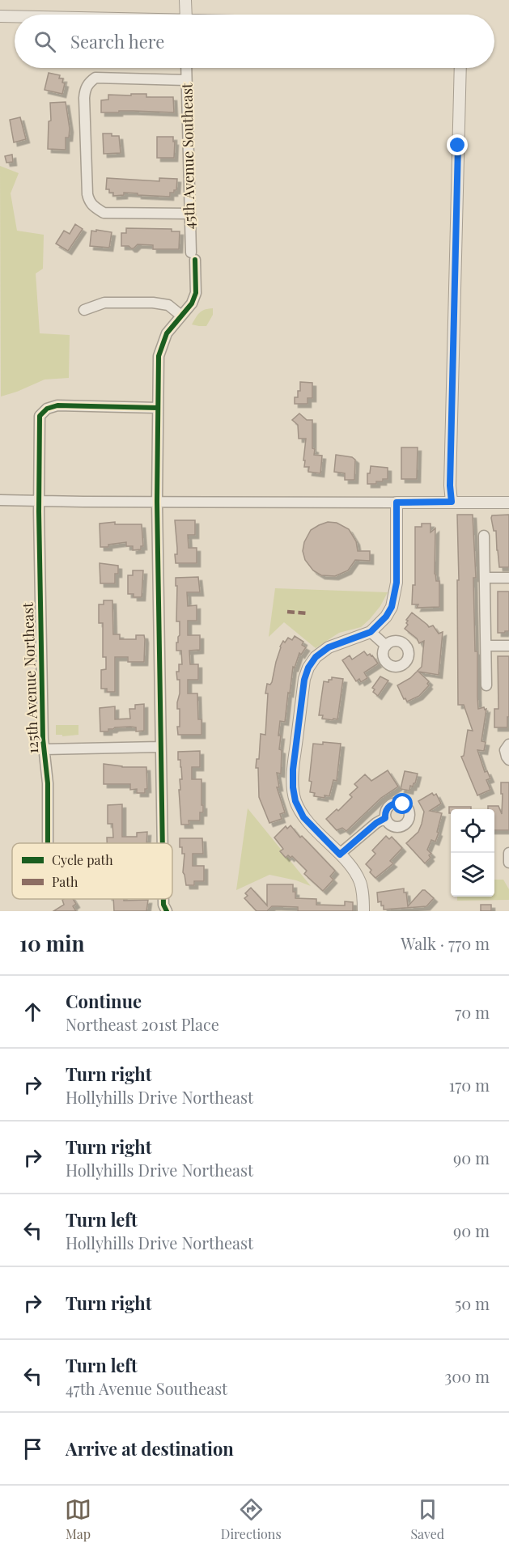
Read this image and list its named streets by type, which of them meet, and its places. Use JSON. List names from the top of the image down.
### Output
{
  "streets": {
    "street": ["45th Avenue Southeast", "125th Avenue Northeast"]
  },
  "crossings": [
    ["45th Avenue Southeast", "125th Avenue Northeast"]
  ],
  "legend": ["Cycle path", "Path"],
  "page": {
    "search": "Search here",
    "heading": ["10 min", "Walk · 770 m"],
    "list": [
      ["Continue", "Northeast 201st Place", "70 m"],
      ["Turn right", "Hollyhills Drive Northeast", "170 m"],
      ["Turn right", "Hollyhills Drive Northeast", "90 m"],
      ["Turn left", "Hollyhills Drive Northeast", "90 m"],
      ["Turn right", "50 m"],
      ["Turn left", "47th Avenue Southeast", "300 m"],
      "Arrive at destination"
    ],
    "nav": ["Map", "Directions", "Saved"]
  }
}
